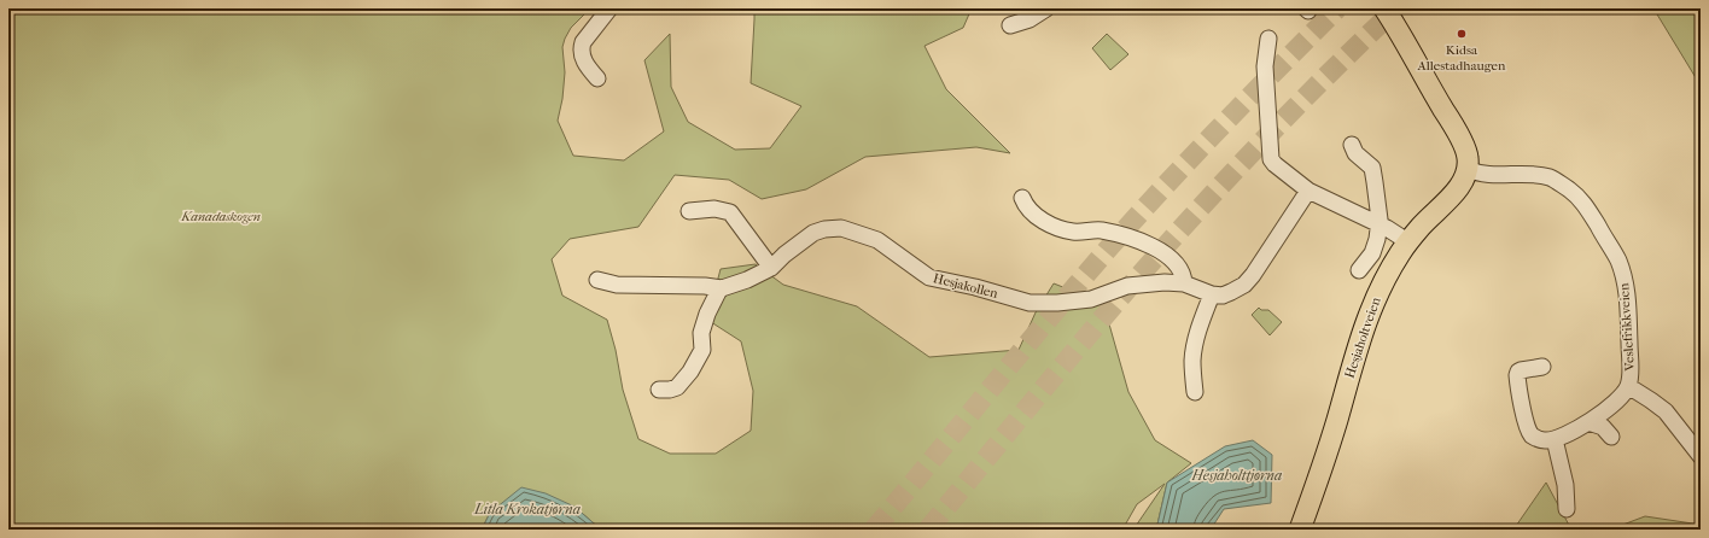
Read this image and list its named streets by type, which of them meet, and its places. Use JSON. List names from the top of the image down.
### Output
{
  "streets": {
    "main road": ["Hesjaholtveien"],
    "street": ["Hesjakollen", "Veslefrikkveien"]
  },
  "crossings": [
    ["Veslefrikkveien", "Hesjaholtveien"]
  ],
  "water": ["Hesjaholttjørna", "Litla Krokatjørna"],
  "parks": ["Kanadaskogen"],
  "places": ["Kidsa Allestadhaugen"]
}
